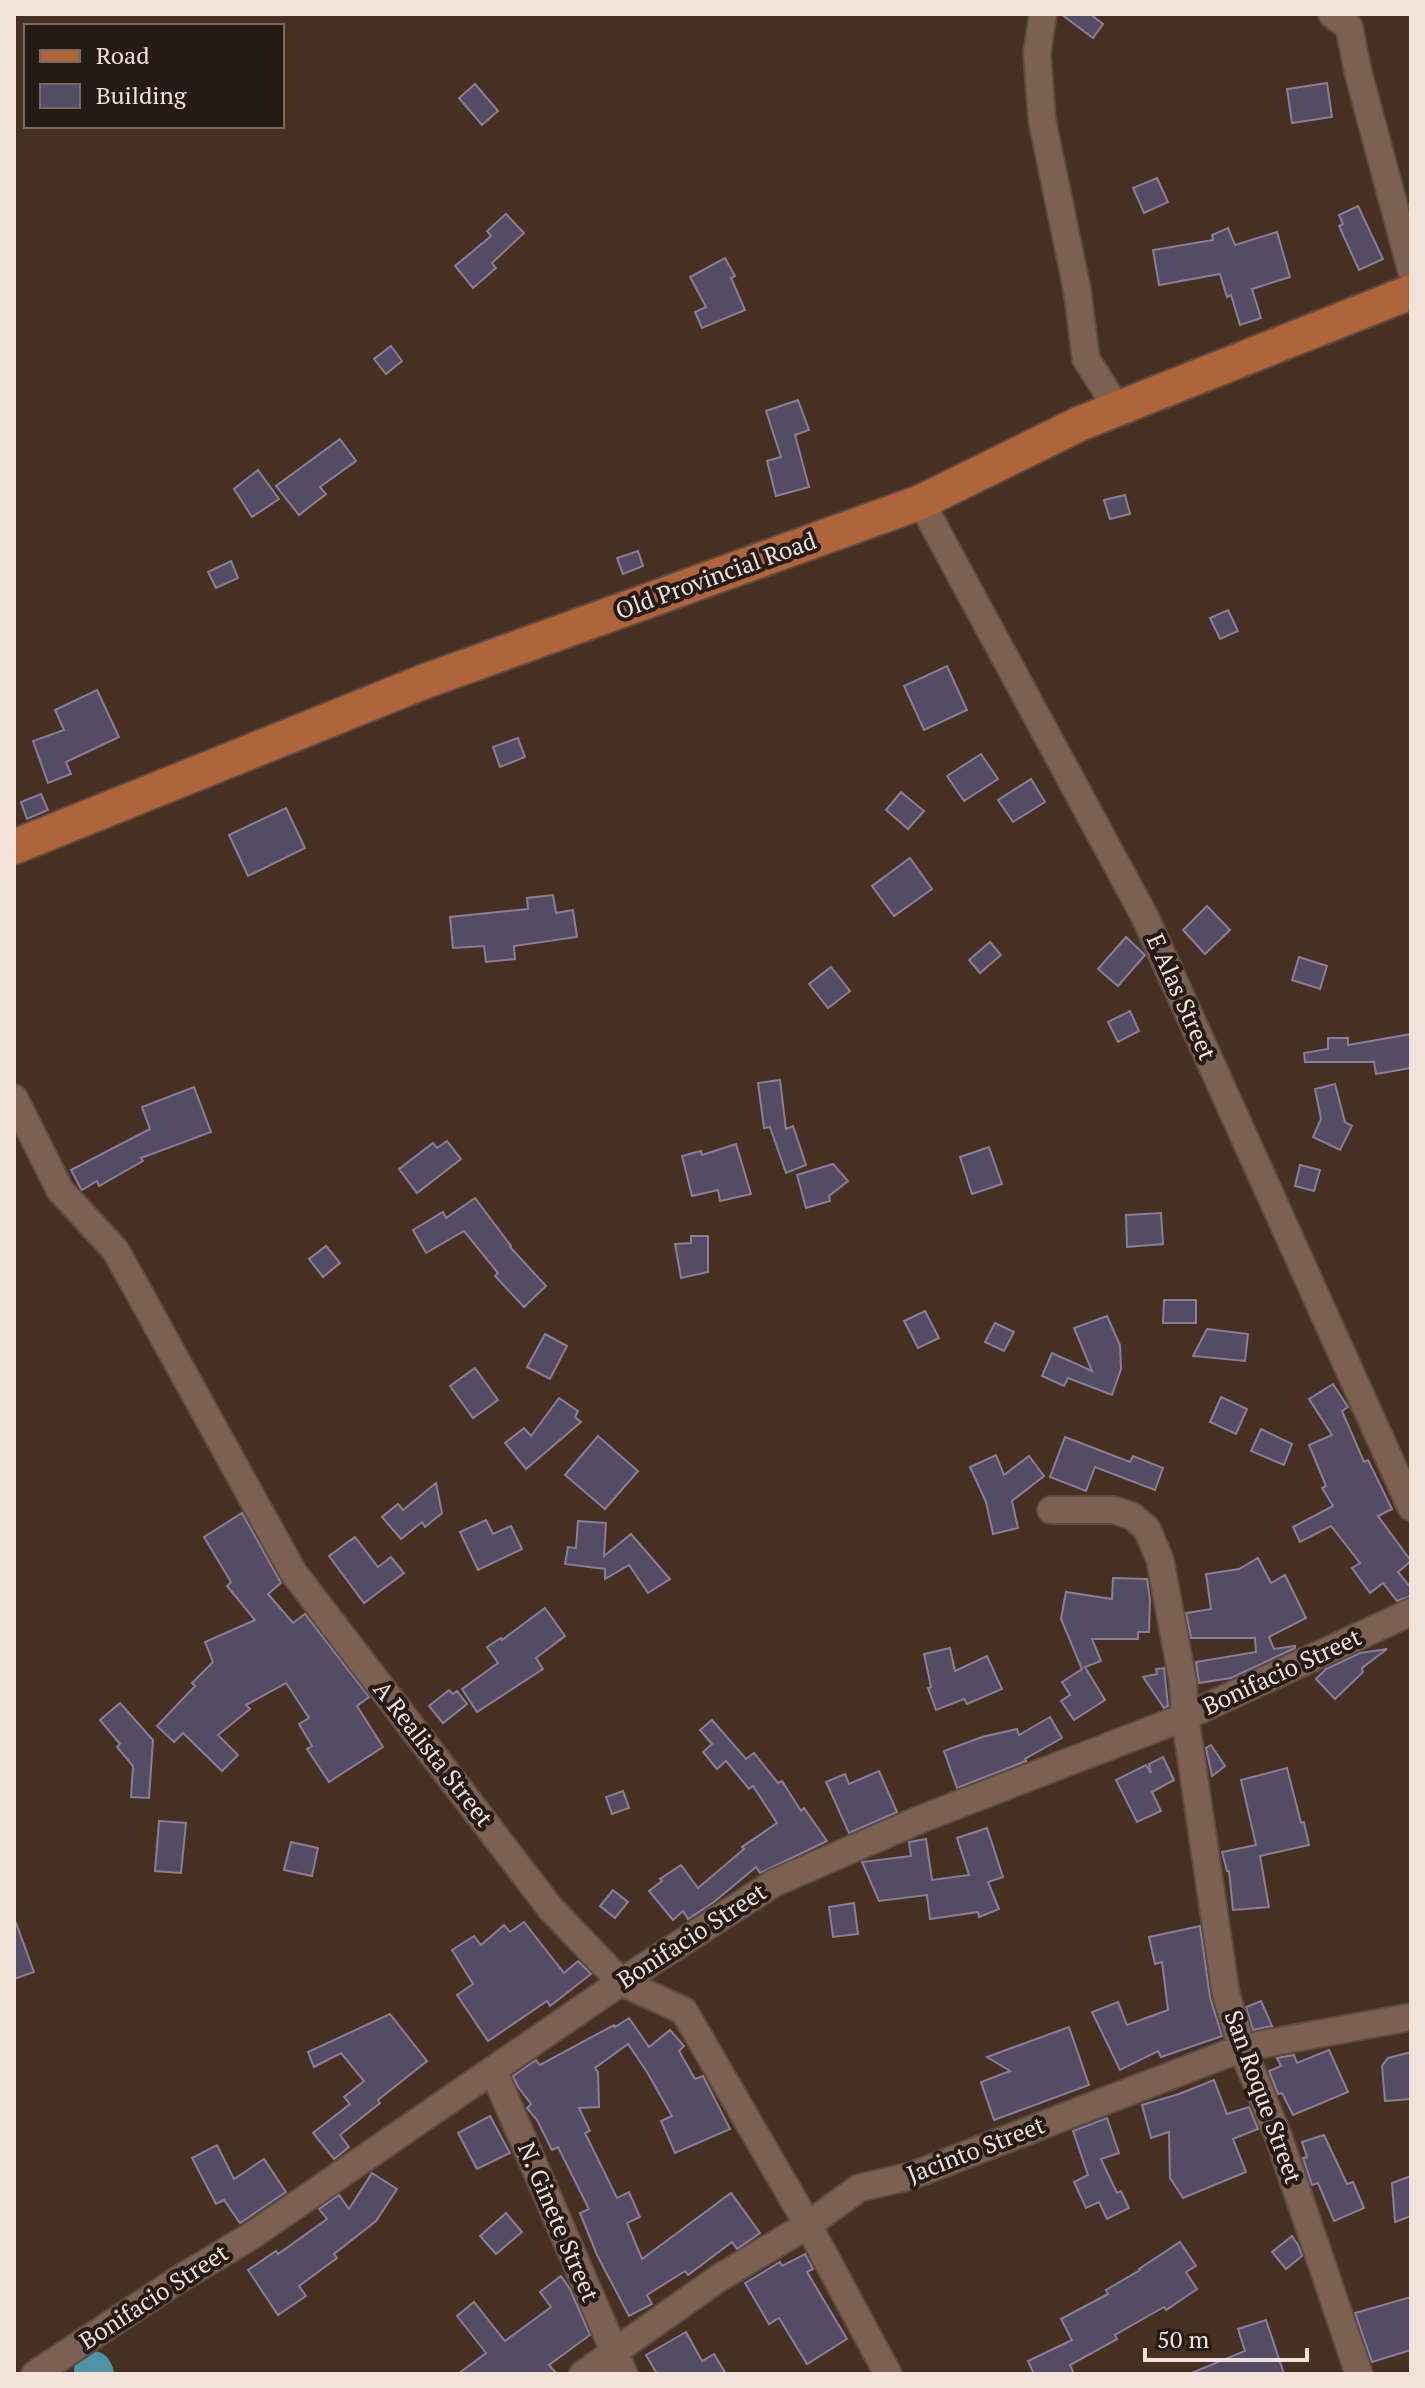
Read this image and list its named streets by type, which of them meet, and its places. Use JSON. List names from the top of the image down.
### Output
{
  "streets": {
    "main road": ["Old Provincial Road"],
    "street": [
      "E Alas Street",
      "Bonifacio Street",
      "A Realista Street",
      "San Roque Street",
      "Jacinto Street",
      "N. Ginete Street"
    ]
  },
  "crossings": [
    ["Old Provincial Road", "E Alas Street"],
    ["Bonifacio Street", "A Realista Street"],
    ["Bonifacio Street", "San Roque Street"],
    ["Bonifacio Street", "N. Ginete Street"],
    ["A Realista Street", "Jacinto Street"],
    ["San Roque Street", "Jacinto Street"],
    ["Jacinto Street", "N. Ginete Street"]
  ],
  "legend": ["Road", "Building"],
  "scale_bar": "50 m"
}
